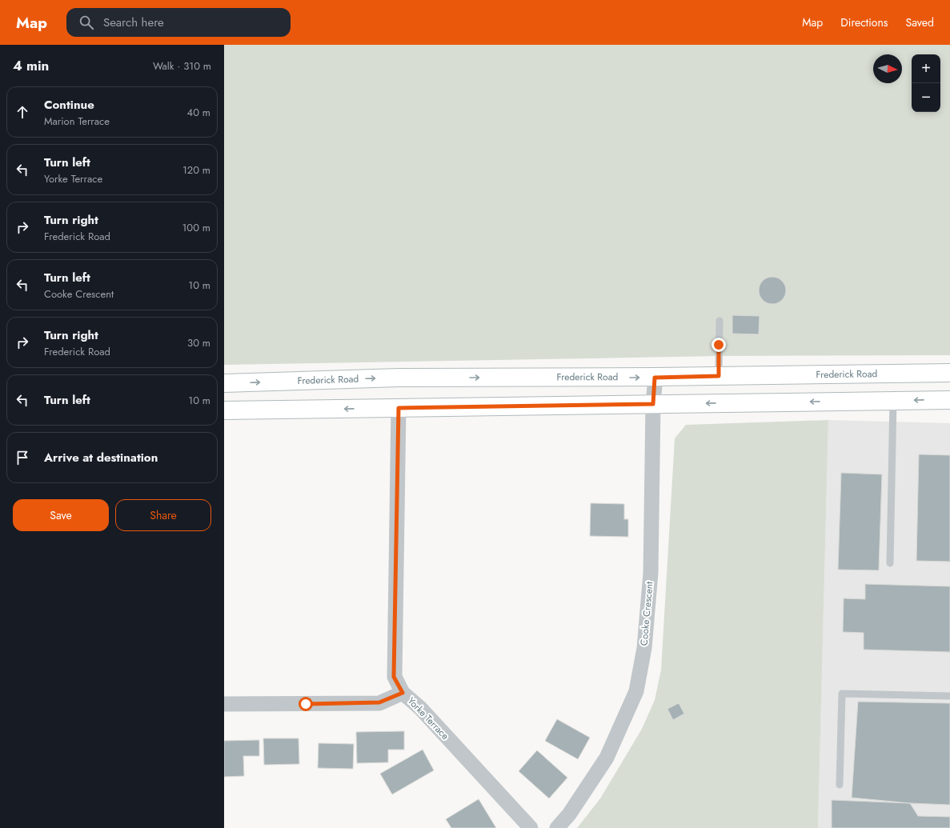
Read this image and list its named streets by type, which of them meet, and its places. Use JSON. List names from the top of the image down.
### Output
{
  "streets": {
    "main road": ["Frederick Road"],
    "street": ["Cooke Crescent", "Yorke Terrace"]
  },
  "crossings": [
    ["Frederick Road", "Cooke Crescent"]
  ],
  "north": "right",
  "page": {
    "header": "Map",
    "search": "Search here",
    "nav": ["Map", "Directions", "Saved"],
    "heading": ["4 min", "Walk · 310 m"],
    "map_buttons": ["+", "−"],
    "list": [
      ["Continue", "Marion Terrace", "40 m"],
      ["Turn left", "Yorke Terrace", "120 m"],
      ["Turn right", "Frederick Road", "100 m"],
      ["Turn left", "Cooke Crescent", "10 m"],
      ["Turn right", "Frederick Road", "30 m"],
      ["Turn left", "10 m"],
      "Arrive at destination"
    ],
    "buttons": ["Save", "Share"]
  }
}
